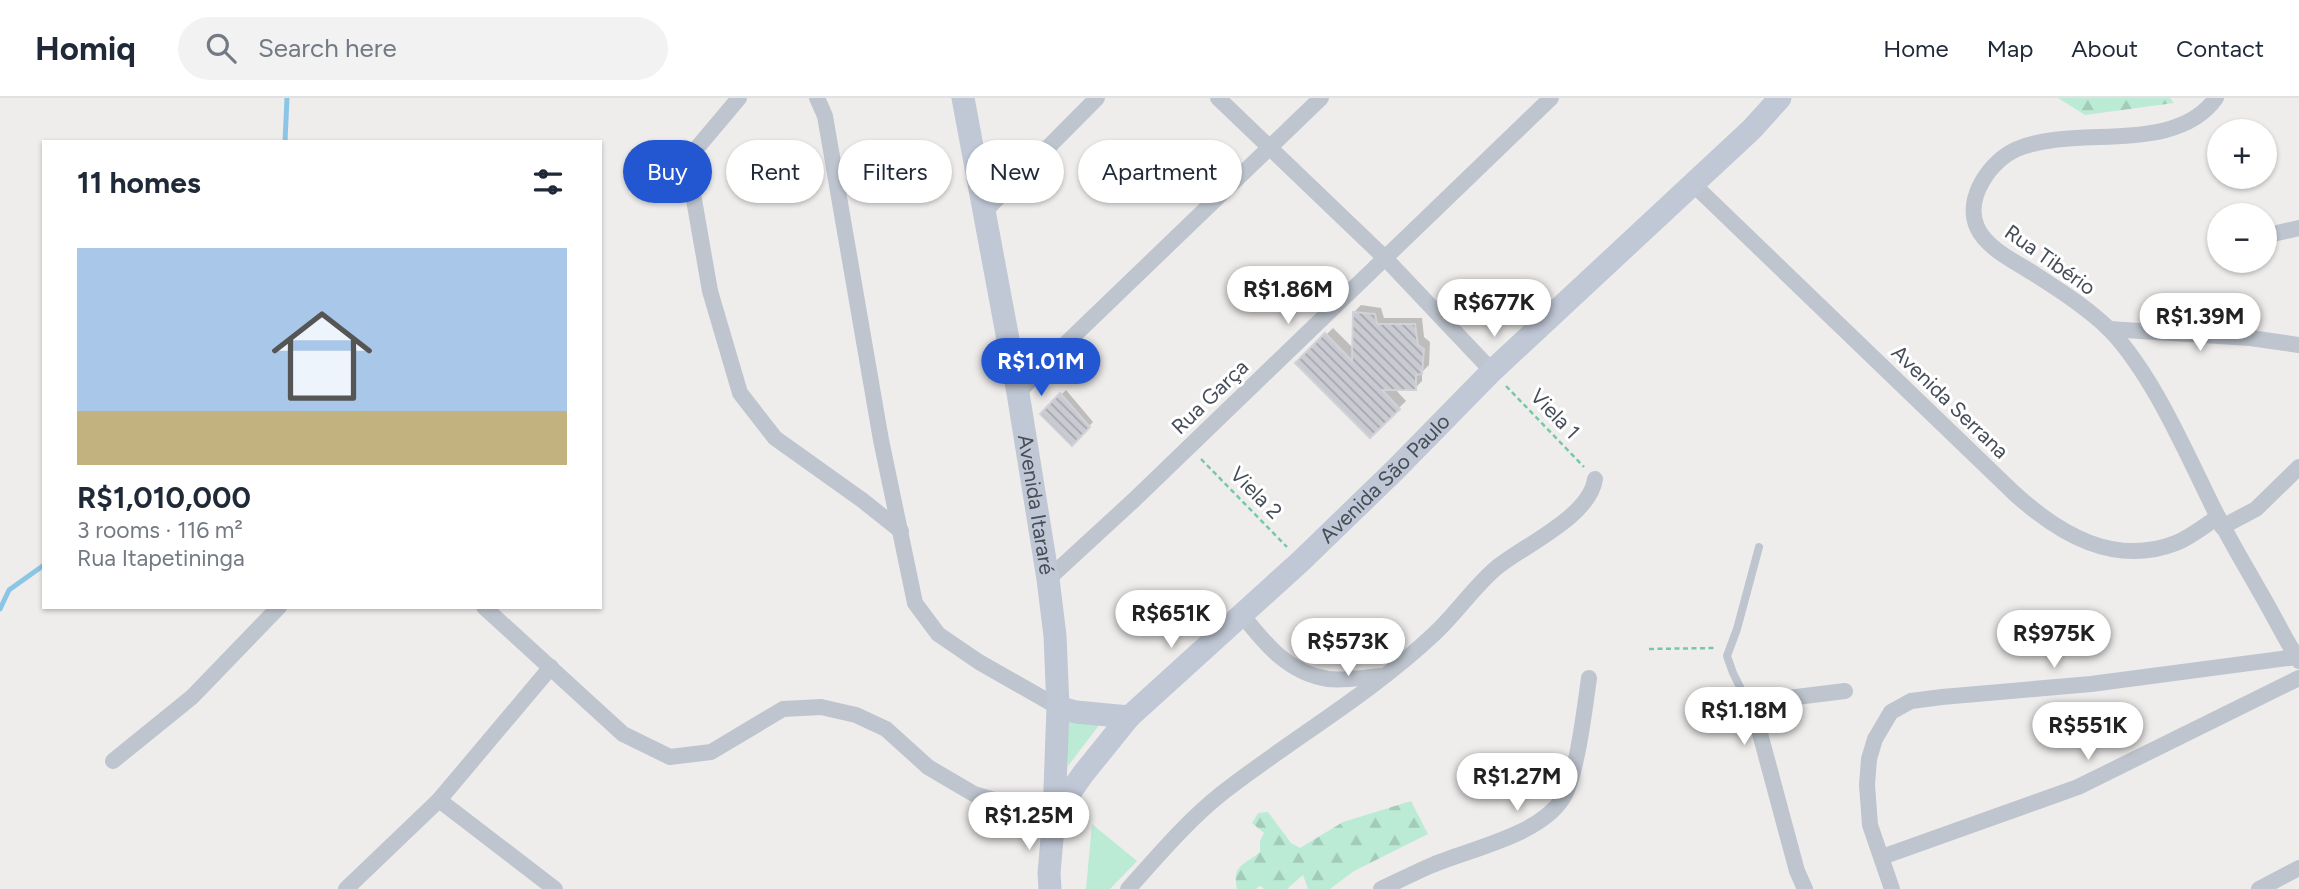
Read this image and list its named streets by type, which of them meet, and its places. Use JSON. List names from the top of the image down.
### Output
{
  "streets": {
    "main road": ["Avenida São Paulo", "Avenida Itararé"],
    "street": ["Rua Tibério", "Rua Garça", "Avenida Serrana"],
    "path": ["Viela 1", "Viela 2"]
  },
  "crossings": [
    ["Rua Tibério", "Avenida Serrana"],
    ["Rua Garça", "Viela 2"],
    ["Rua Garça", "Avenida Itararé"],
    ["Avenida Serrana", "Avenida São Paulo"],
    ["Viela 1", "Avenida São Paulo"],
    ["Avenida São Paulo", "Viela 2"],
    ["Avenida São Paulo", "Avenida Itararé"]
  ],
  "page": {
    "header": "Homiq",
    "search": "Search here",
    "nav": [
      "Home",
      "Map",
      "About",
      "Contact"
    ],
    "map_buttons": ["+", "−"],
    "chip": [
      "Buy",
      "Rent",
      "Filters",
      "New",
      "Apartment"
    ],
    "heading": "11 homes",
    "list": [
      {
        "name": "R$1,010,000",
        "note": "3 rooms · 116 m² · Rua Itapetininga"
      }
    ],
    "price": [
      "R$1.86M",
      "R$677K",
      "R$1.39M",
      "R$1.01M",
      "R$651K",
      "R$975K",
      "R$573K",
      "R$1.18M",
      "R$551K",
      "R$1.27M",
      "R$1.25M"
    ]
  }
}
